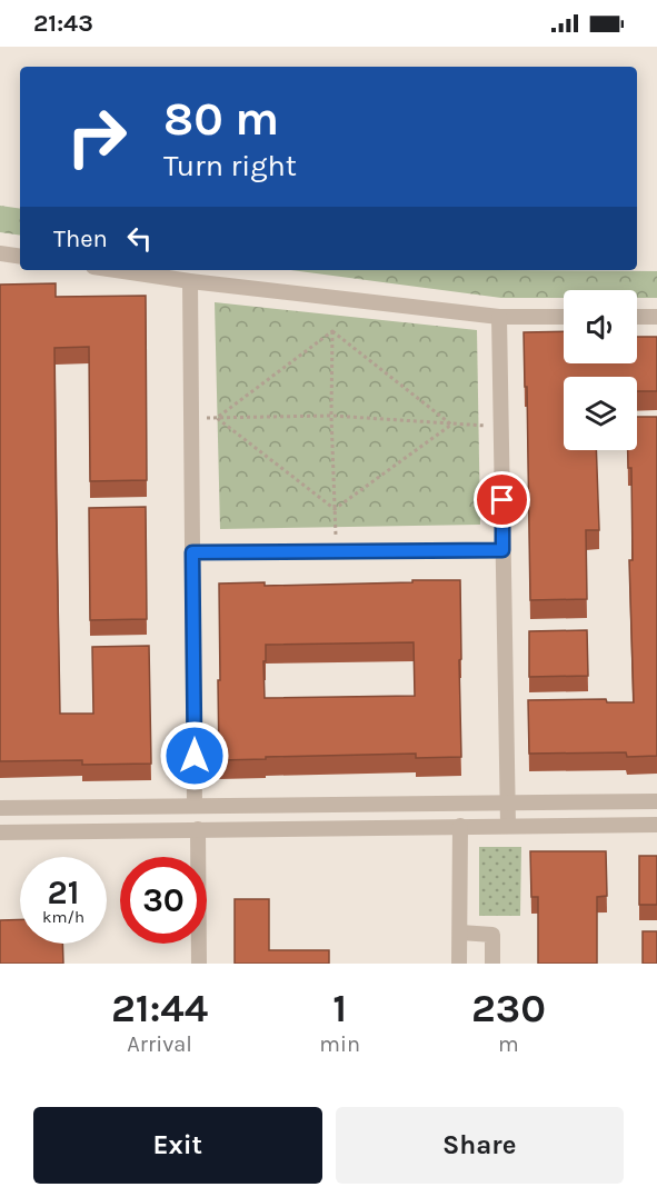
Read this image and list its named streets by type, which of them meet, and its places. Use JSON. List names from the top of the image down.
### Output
{
  "page": {
    "status": "21:43",
    "turn": ["80 m", "Turn right"],
    "then": "Then",
    "speed": "21 km/h",
    "limit": "30",
    "eta": [
      "21:44",
      "Arrival",
      "1",
      "min",
      "230",
      "m"
    ],
    "buttons": ["Exit", "Share"]
  }
}
